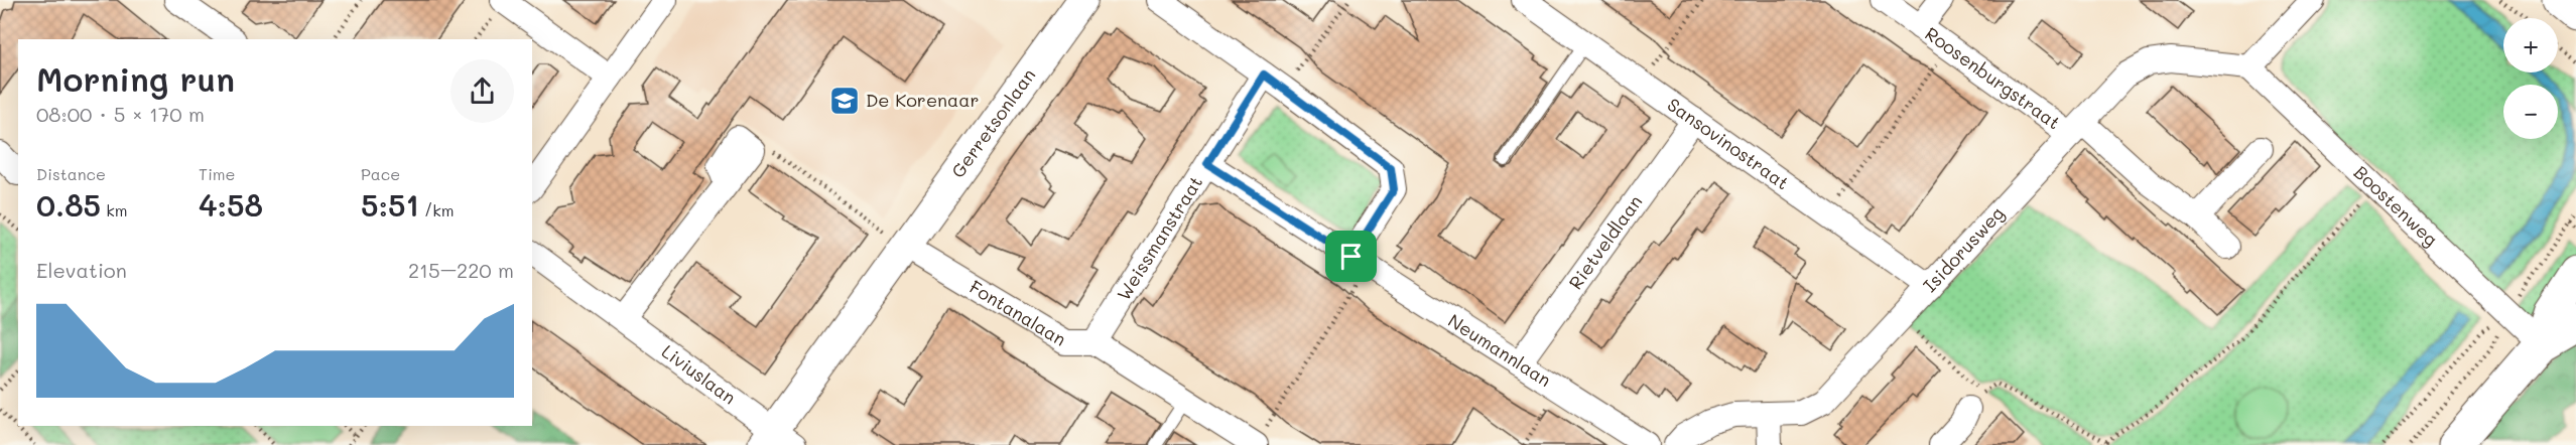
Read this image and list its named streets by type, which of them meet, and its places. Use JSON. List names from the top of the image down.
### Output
{
  "streets": {
    "street": [
      "Roosenburgstraat",
      "Gerretsonlaan",
      "Sansovinostraat",
      "Boostenweg",
      "Weissmanstraat",
      "Rietveldlaan",
      "Isidorusweg",
      "Fontanalaan",
      "Neumannlaan",
      "Liviuslaan"
    ]
  },
  "crossings": [
    ["Roosenburgstraat", "Isidorusweg"],
    ["Gerretsonlaan", "Fontanalaan"],
    ["Gerretsonlaan", "Liviuslaan"],
    ["Sansovinostraat", "Rietveldlaan"],
    ["Sansovinostraat", "Isidorusweg"],
    ["Boostenweg", "Isidorusweg"],
    ["Weissmanstraat", "Fontanalaan"],
    ["Weissmanstraat", "Neumannlaan"],
    ["Rietveldlaan", "Neumannlaan"]
  ],
  "places": {
    "school or university": ["De Korenaar"]
  },
  "page": {
    "map_buttons": ["+", "−"],
    "heading": ["Morning run", "08:00 · 5 × 170 m"],
    "stats": [
      ["Distance", "0.85 km"],
      ["Time", "4:58"],
      ["Pace", "5:51 /km"]
    ],
    "chart": ["Elevation", "215–220 m"]
  }
}
